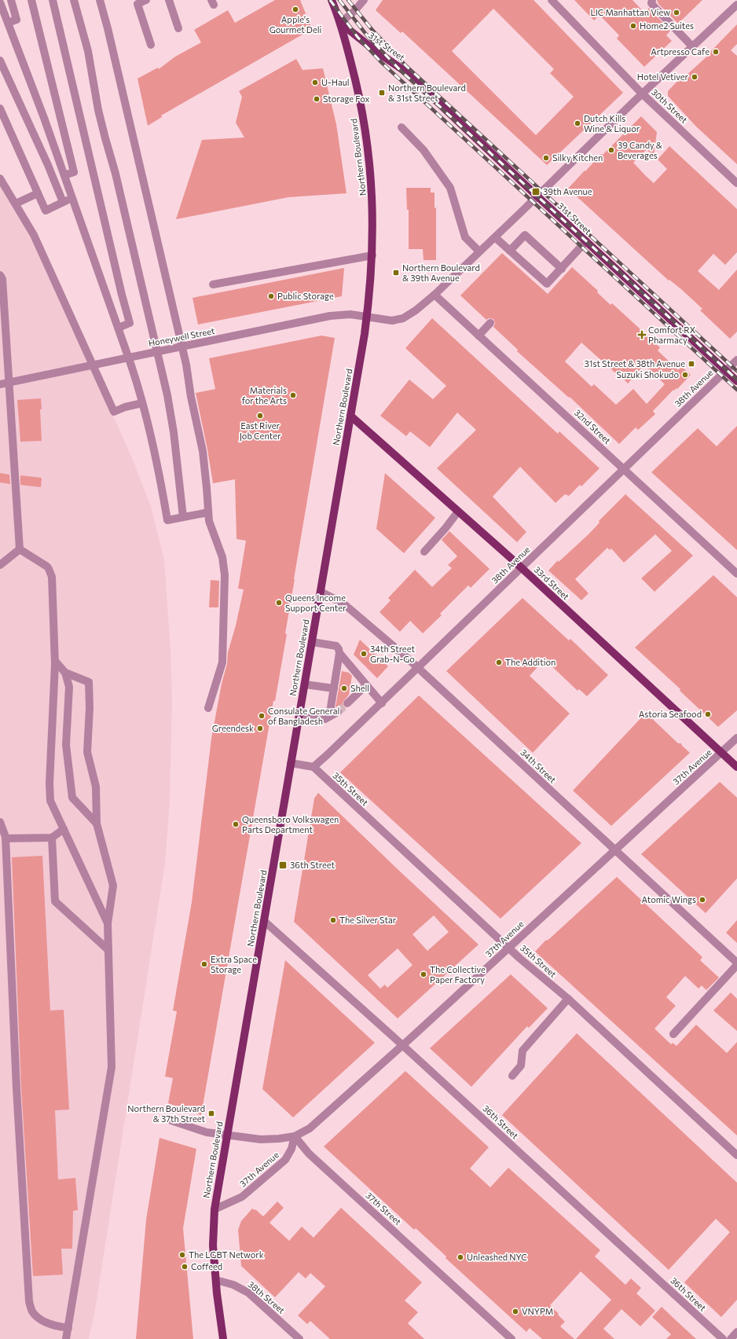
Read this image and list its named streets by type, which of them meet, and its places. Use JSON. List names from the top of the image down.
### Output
{
  "streets": {
    "main road": ["31st Street", "Northern Boulevard", "33rd Street"],
    "street": [
      "30th Street",
      "Honeywell Street",
      "38th Avenue",
      "32nd Street",
      "34th Street",
      "37th Avenue",
      "35th Street",
      "36th Street",
      "37th Street",
      "38th Street"
    ]
  },
  "crossings": [
    ["31st Street", "Northern Boulevard"],
    ["31st Street", "38th Avenue"],
    ["Northern Boulevard", "Honeywell Street"],
    ["Northern Boulevard", "33rd Street"],
    ["Northern Boulevard", "34th Street"],
    ["Northern Boulevard", "37th Avenue"],
    ["Northern Boulevard", "36th Street"],
    ["Northern Boulevard", "38th Street"],
    ["38th Avenue", "32nd Street"],
    ["38th Avenue", "33rd Street"],
    ["38th Avenue", "34th Street"],
    ["38th Avenue", "35th Street"],
    ["33rd Street", "37th Avenue"],
    ["34th Street", "37th Avenue"],
    ["37th Avenue", "35th Street"],
    ["37th Avenue", "36th Street"],
    ["37th Avenue", "37th Street"]
  ],
  "places": {
    "other": [
      "Apple's Gourmet Deli",
      "LIC Manhattan View",
      "Home2 Suites",
      "Artpresso Cafe",
      "Hotel Vetiver",
      "U-Haul",
      "Storage Fox",
      "Dutch Kills Wine & Liquor",
      "39 Candy & Beverages",
      "Silky Kitchen",
      "Public Storage",
      "Suzuki Shokudo",
      "Materials for the Arts",
      "East River Job Center",
      "Queens Income Support Center",
      "34th Street Grab-N-Go",
      "The Addition",
      "Shell",
      "Astoria Seafood",
      "Consulate General of Bangladesh",
      "Greendesk",
      "Queensboro Volkswagen Parts Department",
      "Atomic Wings",
      "The Silver Star",
      "Extra Space Storage",
      "The Collective Paper Factory",
      "The LGBT Network",
      "Unleashed NYC",
      "Coffeed",
      "VNYPM"
    ],
    "transit": [
      "Northern Boulevard & 31st Street",
      "39th Avenue",
      "Northern Boulevard & 39th Avenue",
      "31st Street & 38th Avenue",
      "36th Street",
      "Northern Boulevard & 37th Street"
    ],
    "health": ["Comfort RX Pharmacy"]
  }
}
